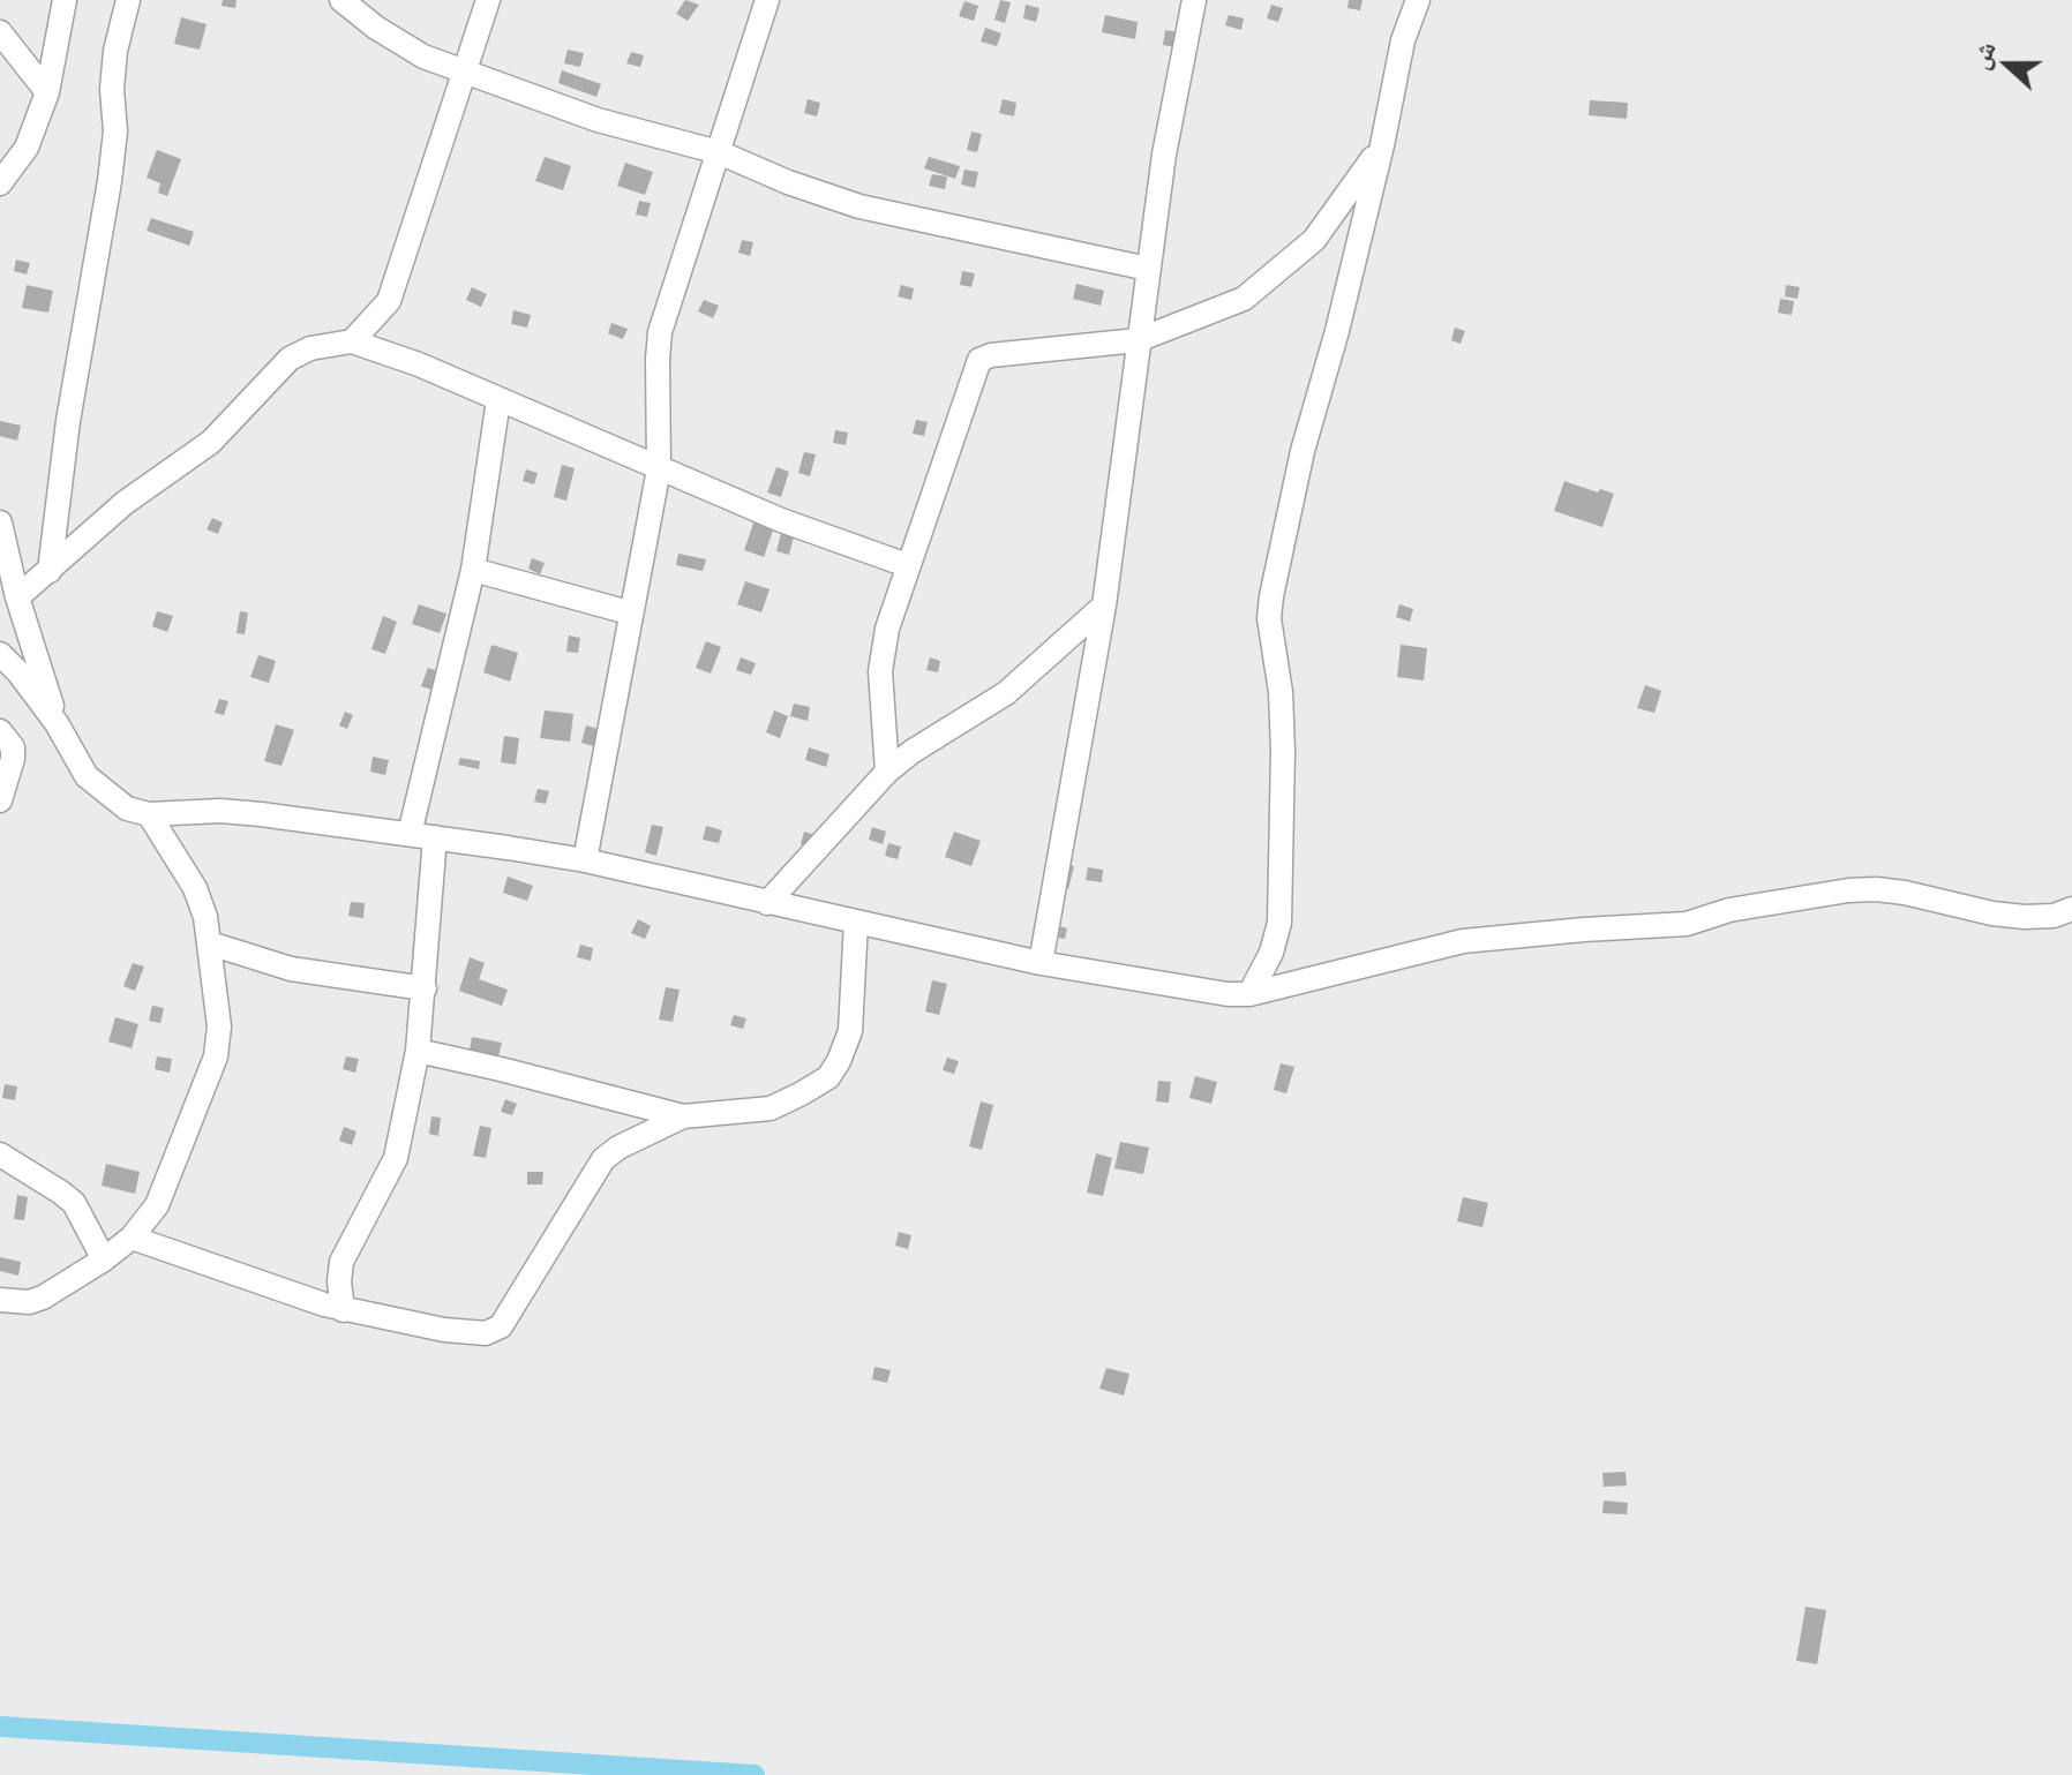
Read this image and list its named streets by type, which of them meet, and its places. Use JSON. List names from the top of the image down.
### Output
{
  "north": "left"
}
